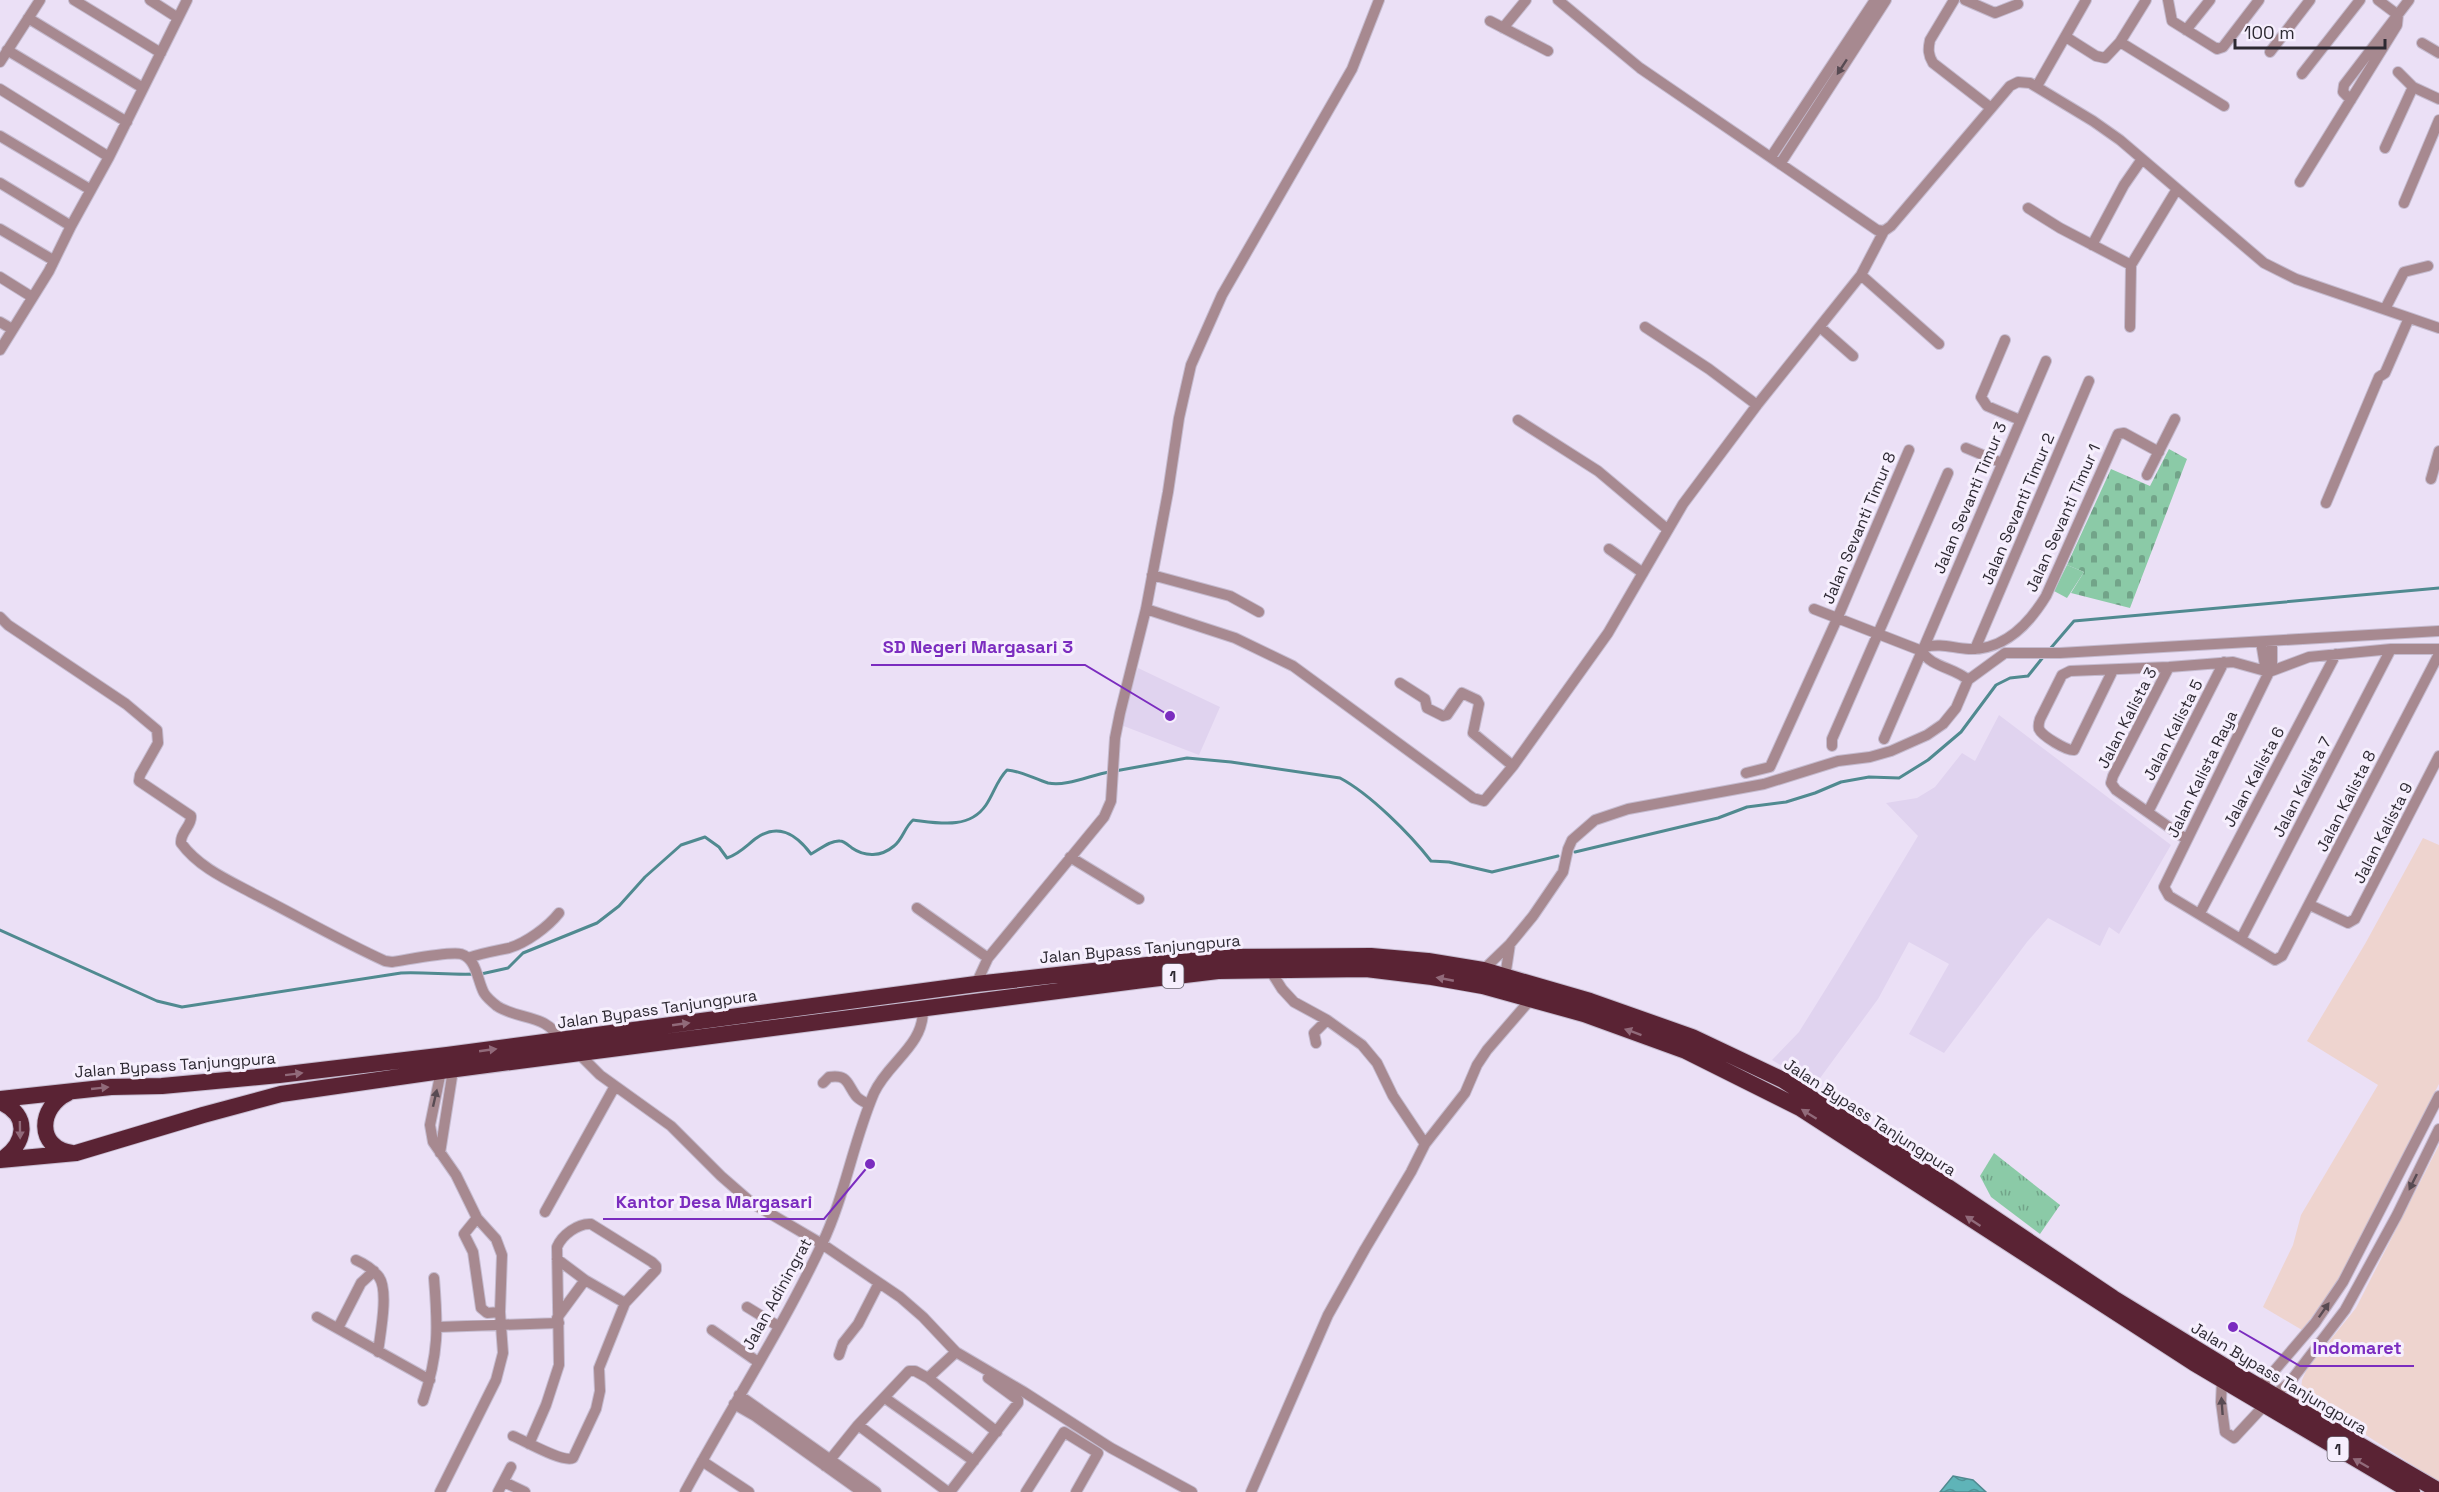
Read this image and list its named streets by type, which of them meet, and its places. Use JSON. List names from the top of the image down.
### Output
{
  "streets": {
    "highway": ["Jalan Bypass Tanjungpura", "1"],
    "street": [
      "Jalan Sevanti Timur 3",
      "Jalan Sevanti Timur 2",
      "Jalan Sevanti Timur 1",
      "Jalan Sevanti Timur 8",
      "Jalan Kalista 3",
      "Jalan Kalista 5",
      "Jalan Kalista Raya",
      "Jalan Kalista 6",
      "Jalan Kalista 7",
      "Jalan Kalista 8",
      "Jalan Kalista 9",
      "Jalan Adiningrat"
    ]
  },
  "crossings": [
    ["Jalan Sevanti Timur 2", "Jalan Sevanti Timur 1"],
    ["Jalan Kalista 3", "Jalan Kalista 5"],
    ["Jalan Kalista Raya", "Jalan Kalista 6"],
    ["Jalan Kalista 7", "Jalan Kalista 8"],
    ["Jalan Kalista 8", "Jalan Kalista 9"],
    ["Jalan Bypass Tanjungpura", "Jalan Adiningrat"]
  ],
  "places": ["SD Negeri Margasari 3", "Kantor Desa Margasari", "Indomaret"],
  "scale_bar": "100 m"
}
